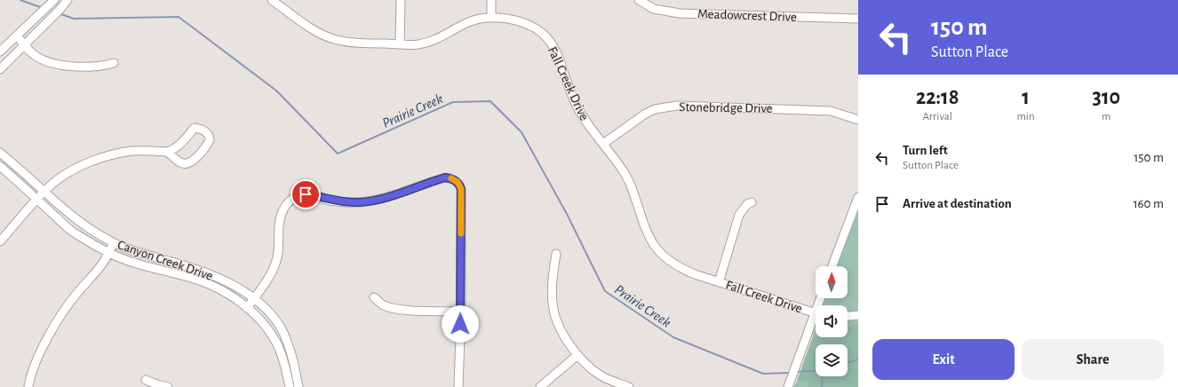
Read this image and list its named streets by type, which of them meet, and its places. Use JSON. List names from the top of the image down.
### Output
{
  "streets": {
    "street": [
      "Meadowcrest Drive",
      "Fall Creek Drive",
      "Stonebridge Drive",
      "Canyon Creek Drive"
    ]
  },
  "crossings": [
    ["Fall Creek Drive", "Stonebridge Drive"]
  ],
  "water": ["Prairie Creek"],
  "north": "top",
  "page": {
    "turn": ["150 m", "Sutton Place"],
    "eta": [
      "22:18",
      "Arrival",
      "1",
      "min",
      "310",
      "m"
    ],
    "list": [
      {
        "name": "Turn left",
        "note": "Sutton Place",
        "value": "150 m"
      },
      {
        "name": "Arrive at destination",
        "value": "160 m"
      }
    ],
    "buttons": ["Exit", "Share"]
  }
}
